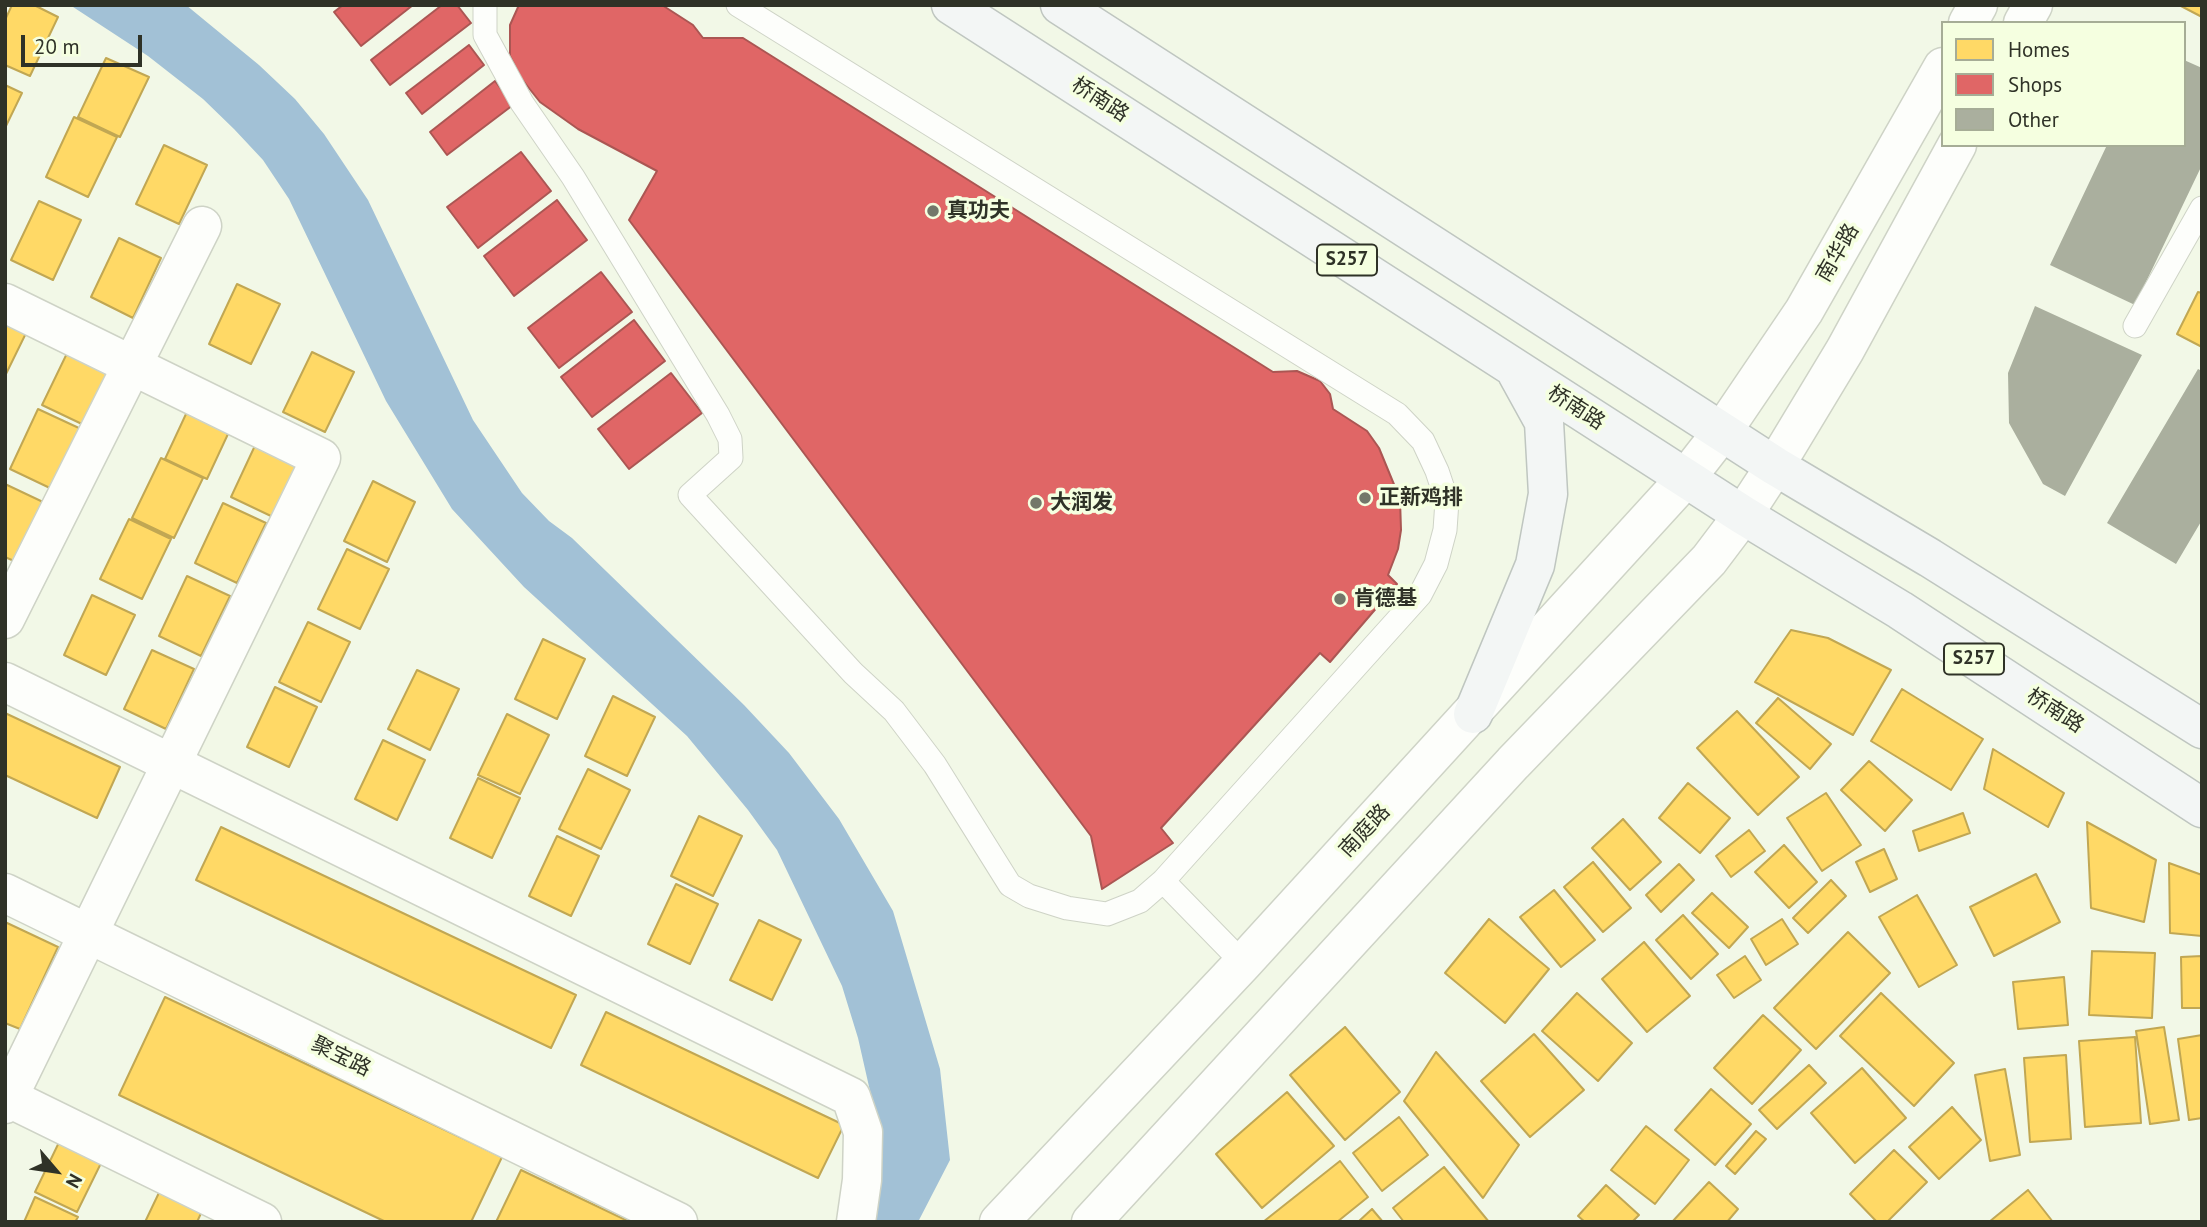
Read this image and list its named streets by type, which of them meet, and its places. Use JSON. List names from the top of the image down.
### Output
{
  "streets": {
    "main road": ["桥南路", "S257"],
    "street": ["南华路", "南庭路", "聚宝路"]
  },
  "crossings": [
    ["桥南路", "南庭路"],
    ["南华路", "S257"],
    ["南华路", "南庭路"],
    ["S257", "南庭路"]
  ],
  "places": [
    "真功夫",
    "正新鸡排",
    "大润发",
    "肯德基"
  ],
  "legend": ["Homes", "Shops", "Other"],
  "scale_bar": "20 m",
  "north": "bottom right"
}
